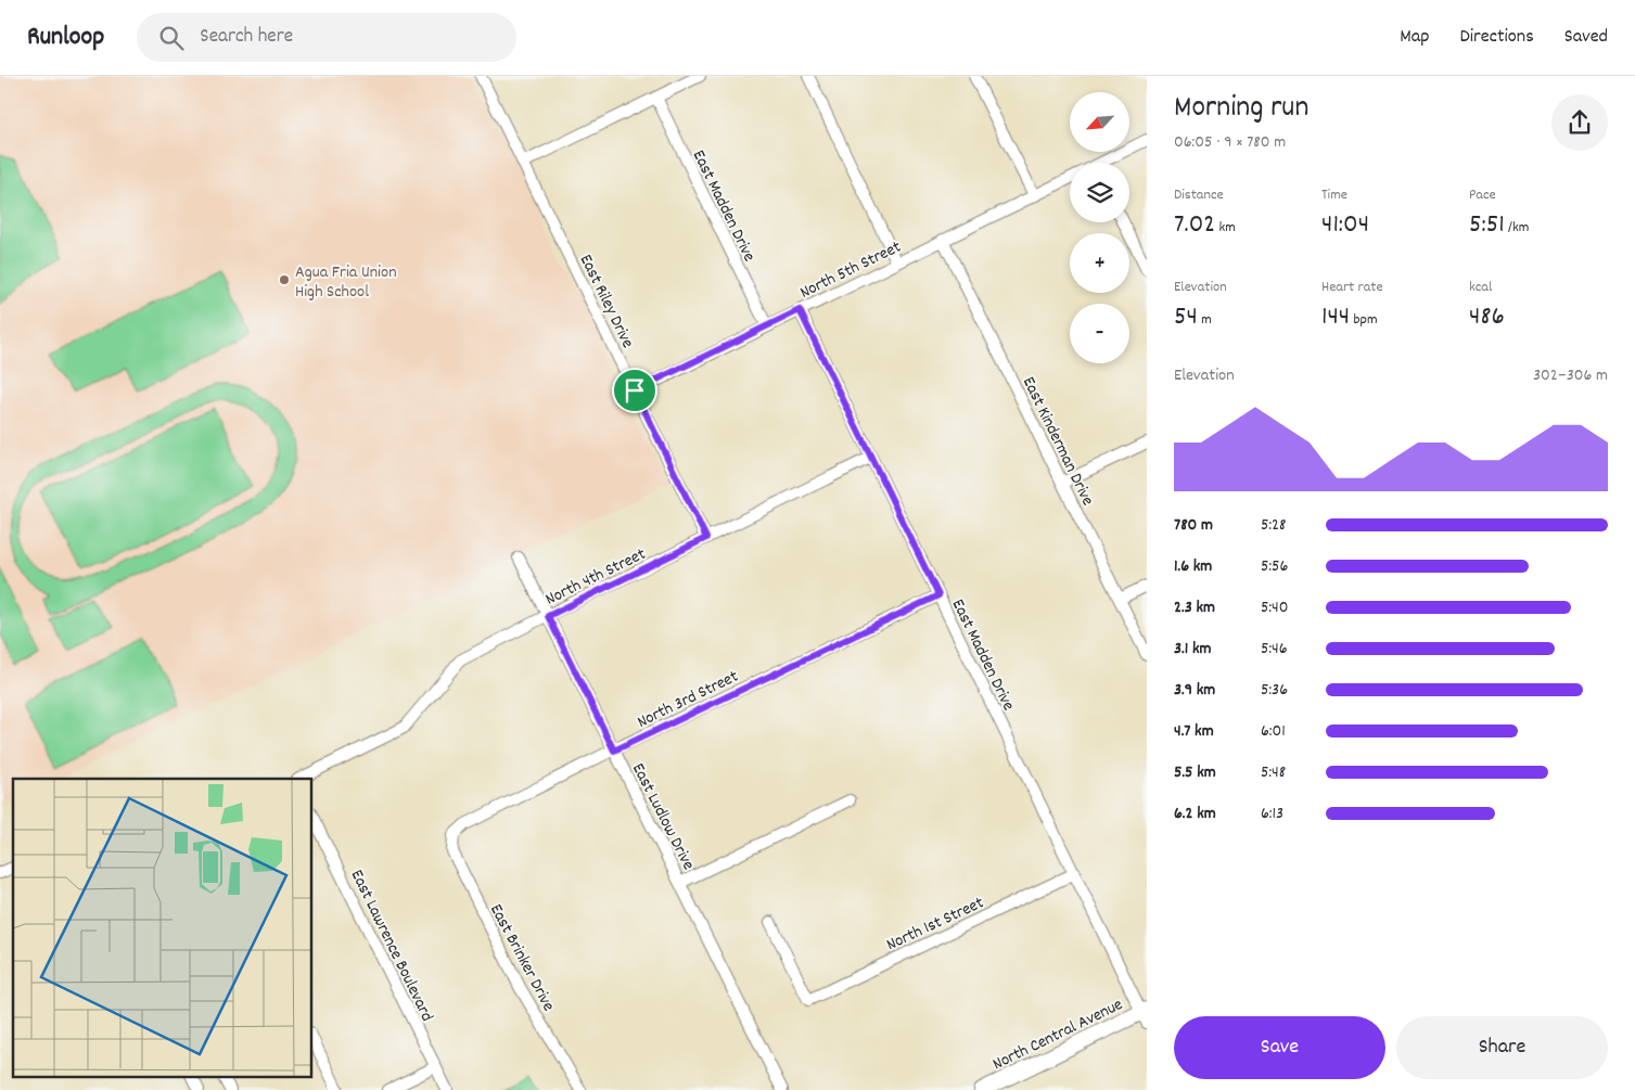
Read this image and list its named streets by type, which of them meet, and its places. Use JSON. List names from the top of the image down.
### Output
{
  "streets": {
    "street": [
      "East Madden Drive",
      "North 5th Street",
      "East Riley Drive",
      "East Kinderman Drive",
      "North 4th Street",
      "North 3rd Street",
      "East Ludlow Drive",
      "North 1st Street",
      "East Lawrence Boulevard",
      "East Brinker Drive",
      "North Central Avenue"
    ]
  },
  "crossings": [
    ["East Madden Drive", "North 5th Street"],
    ["East Madden Drive", "North 4th Street"],
    ["East Madden Drive", "North 3rd Street"],
    ["East Madden Drive", "North 1st Street"],
    ["East Madden Drive", "North Central Avenue"],
    ["North 5th Street", "East Riley Drive"],
    ["North 5th Street", "East Kinderman Drive"],
    ["East Riley Drive", "North 4th Street"],
    ["North 4th Street", "East Ludlow Drive"],
    ["North 3rd Street", "East Ludlow Drive"],
    ["North 3rd Street", "East Brinker Drive"]
  ],
  "places": ["Agua Fria Union High School"],
  "north": "bottom left",
  "page": {
    "header": "Runloop",
    "search": "Search here",
    "nav": ["Map", "Directions", "Saved"],
    "heading": ["Morning run", "06:05 · 9 × 780 m"],
    "map_buttons": ["+", "−"],
    "stats": [
      ["Distance", "7.02 km"],
      ["Time", "41:04"],
      ["Pace", "5:51 /km"],
      ["Elevation", "54 m"],
      ["Heart rate", "144 bpm"],
      ["kcal", "486"]
    ],
    "chart": ["Elevation", "302–306 m"],
    "list": [
      {
        "name": "780 m",
        "note": "5:28"
      },
      {
        "name": "1.6 km",
        "note": "5:56"
      },
      {
        "name": "2.3 km",
        "note": "5:40"
      },
      {
        "name": "3.1 km",
        "note": "5:46"
      },
      {
        "name": "3.9 km",
        "note": "5:36"
      },
      {
        "name": "4.7 km",
        "note": "6:01"
      },
      {
        "name": "5.5 km",
        "note": "5:48"
      },
      {
        "name": "6.2 km",
        "note": "6:13"
      }
    ],
    "buttons": ["Save", "Share"]
  }
}
